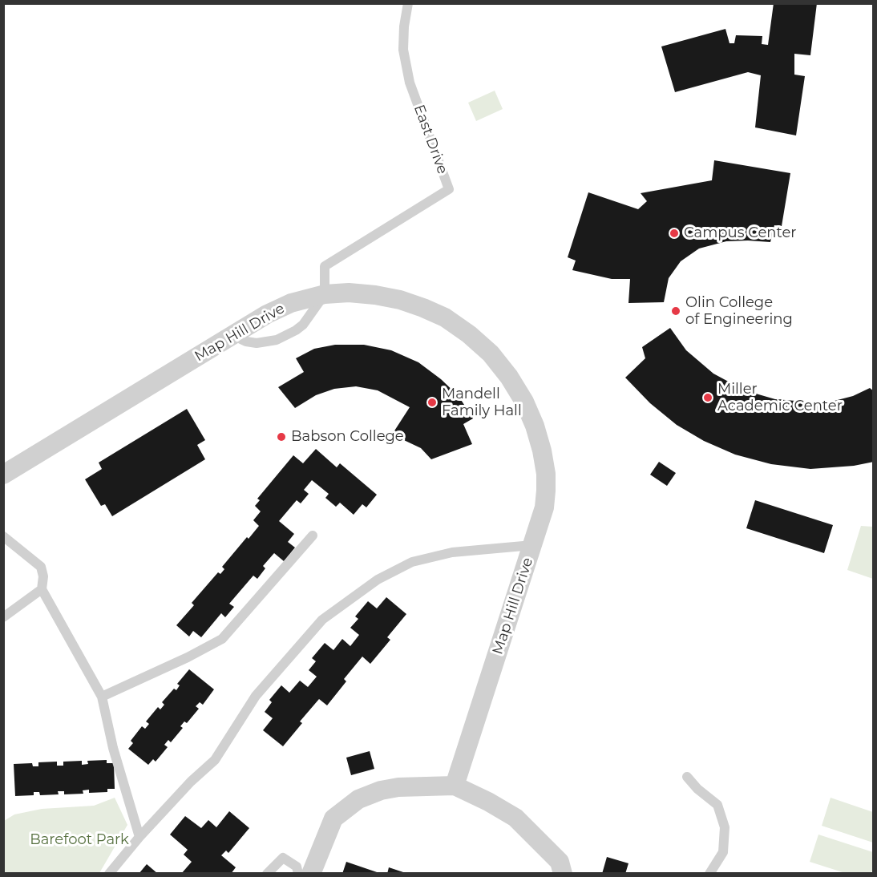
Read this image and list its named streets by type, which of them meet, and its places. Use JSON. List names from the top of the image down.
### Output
{
  "streets": {
    "street": ["Map Hill Drive"],
    "lane": ["East Drive"]
  },
  "crossings": [
    ["East Drive", "Map Hill Drive"]
  ],
  "parks": ["Barefoot Park"],
  "places": [
    "Campus Center",
    "Olin College of Engineering",
    "Miller Academic Center",
    "Mandell Family Hall",
    "Babson College"
  ]
}
